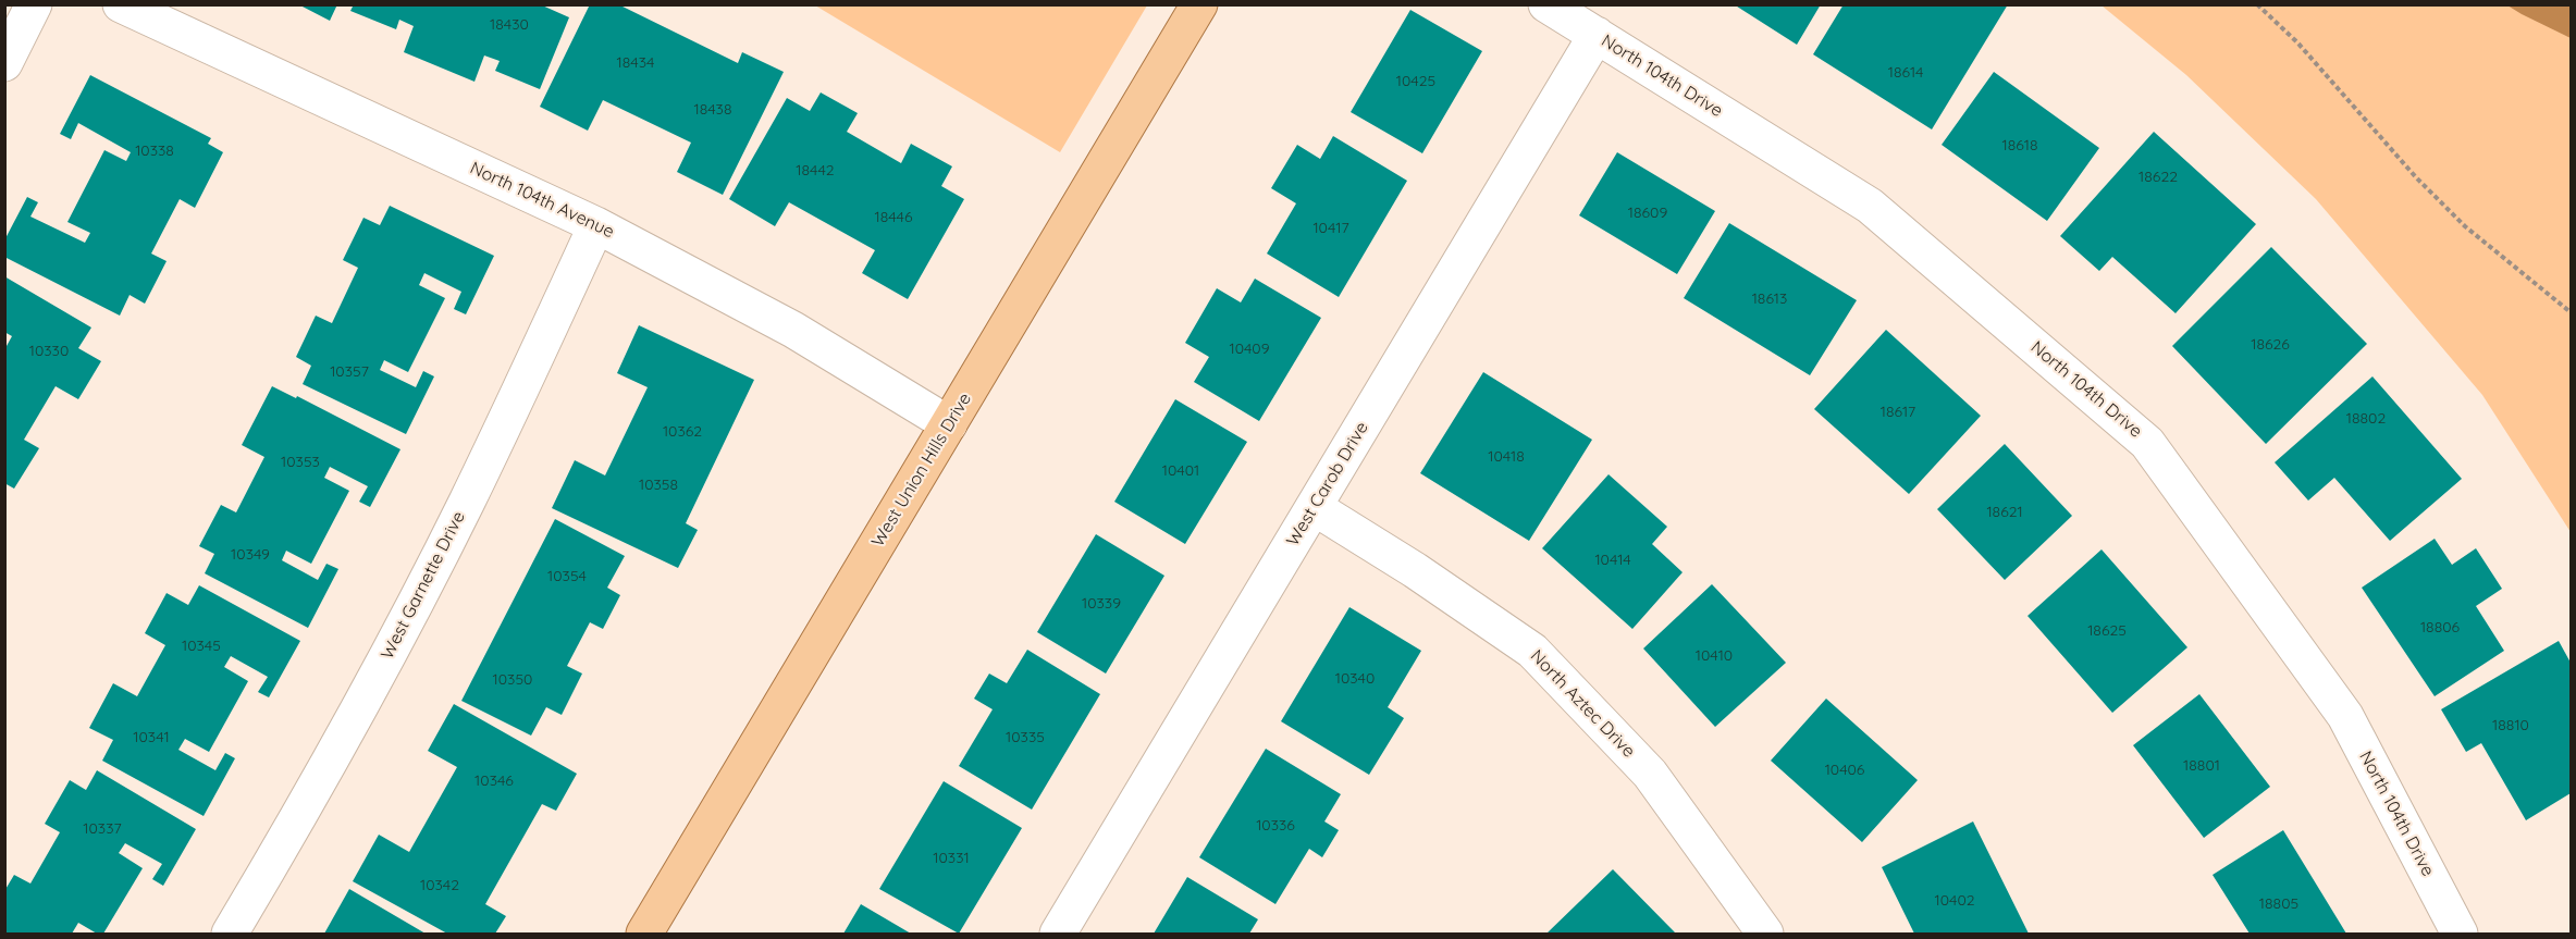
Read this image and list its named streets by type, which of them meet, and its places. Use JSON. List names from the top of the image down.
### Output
{
  "streets": {
    "main road": ["West Union Hills Drive"],
    "street": [
      "North 104th Drive",
      "North 104th Avenue",
      "West Carob Drive",
      "West Garnette Drive",
      "North Aztec Drive"
    ]
  },
  "crossings": [
    ["North 104th Drive", "West Carob Drive"],
    ["North 104th Avenue", "West Union Hills Drive"],
    ["North 104th Avenue", "West Garnette Drive"],
    ["West Carob Drive", "North Aztec Drive"]
  ],
  "house_numbers": [
    "18430",
    "18434",
    "18614",
    "10425",
    "18438",
    "18618",
    "10338",
    "18442",
    "18622",
    "18609",
    "18446",
    "10417",
    "18613",
    "18626",
    "10409",
    "10330",
    "10357",
    "18617",
    "18802",
    "10362",
    "10418",
    "10353",
    "10401",
    "10358",
    "18621",
    "10349",
    "10414",
    "10354",
    "10339",
    "18806",
    "18625",
    "10345",
    "10410",
    "10340",
    "10350",
    "18810",
    "10341",
    "10335",
    "18801",
    "10406",
    "10346",
    "10336",
    "10337",
    "10331",
    "10342",
    "10402",
    "18805"
  ]
}
